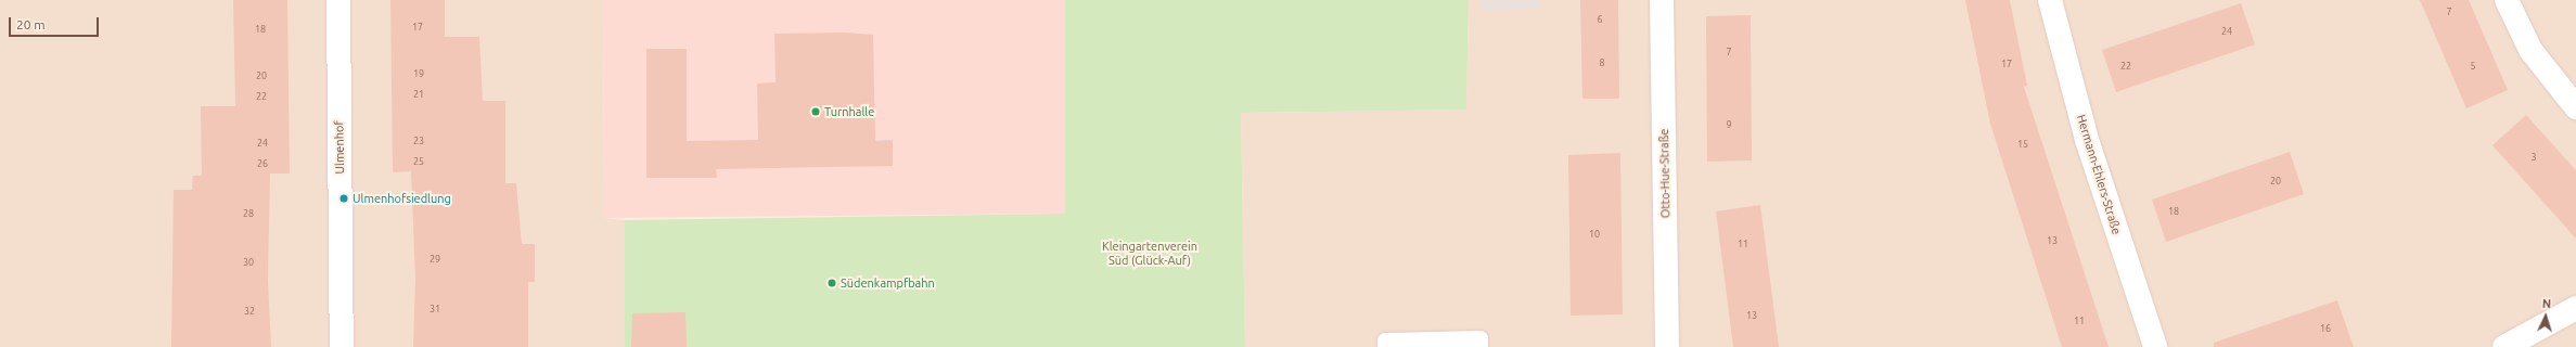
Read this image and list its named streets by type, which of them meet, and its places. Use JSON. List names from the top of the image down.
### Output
{
  "streets": {
    "street": ["Ulmenhof", "Otto-Hue-Straße", "Hermann-Ehlers-Straße"]
  },
  "parks": ["Kleingartenverein Süd (Glück-Auf)"],
  "places": ["Turnhalle", "Ulmenhofsiedlung", "Südenkampfbahn"],
  "house_numbers": [
    "7",
    "6",
    "17",
    "18",
    "24",
    "7",
    "8",
    "17",
    "22",
    "5",
    "19",
    "20",
    "21",
    "22",
    "9",
    "23",
    "24",
    "15",
    "3",
    "25",
    "26",
    "20",
    "18",
    "28",
    "10",
    "13",
    "11",
    "29",
    "30",
    "31",
    "32",
    "13",
    "11",
    "16"
  ],
  "scale_bar": "20 m",
  "north": "top"
}
